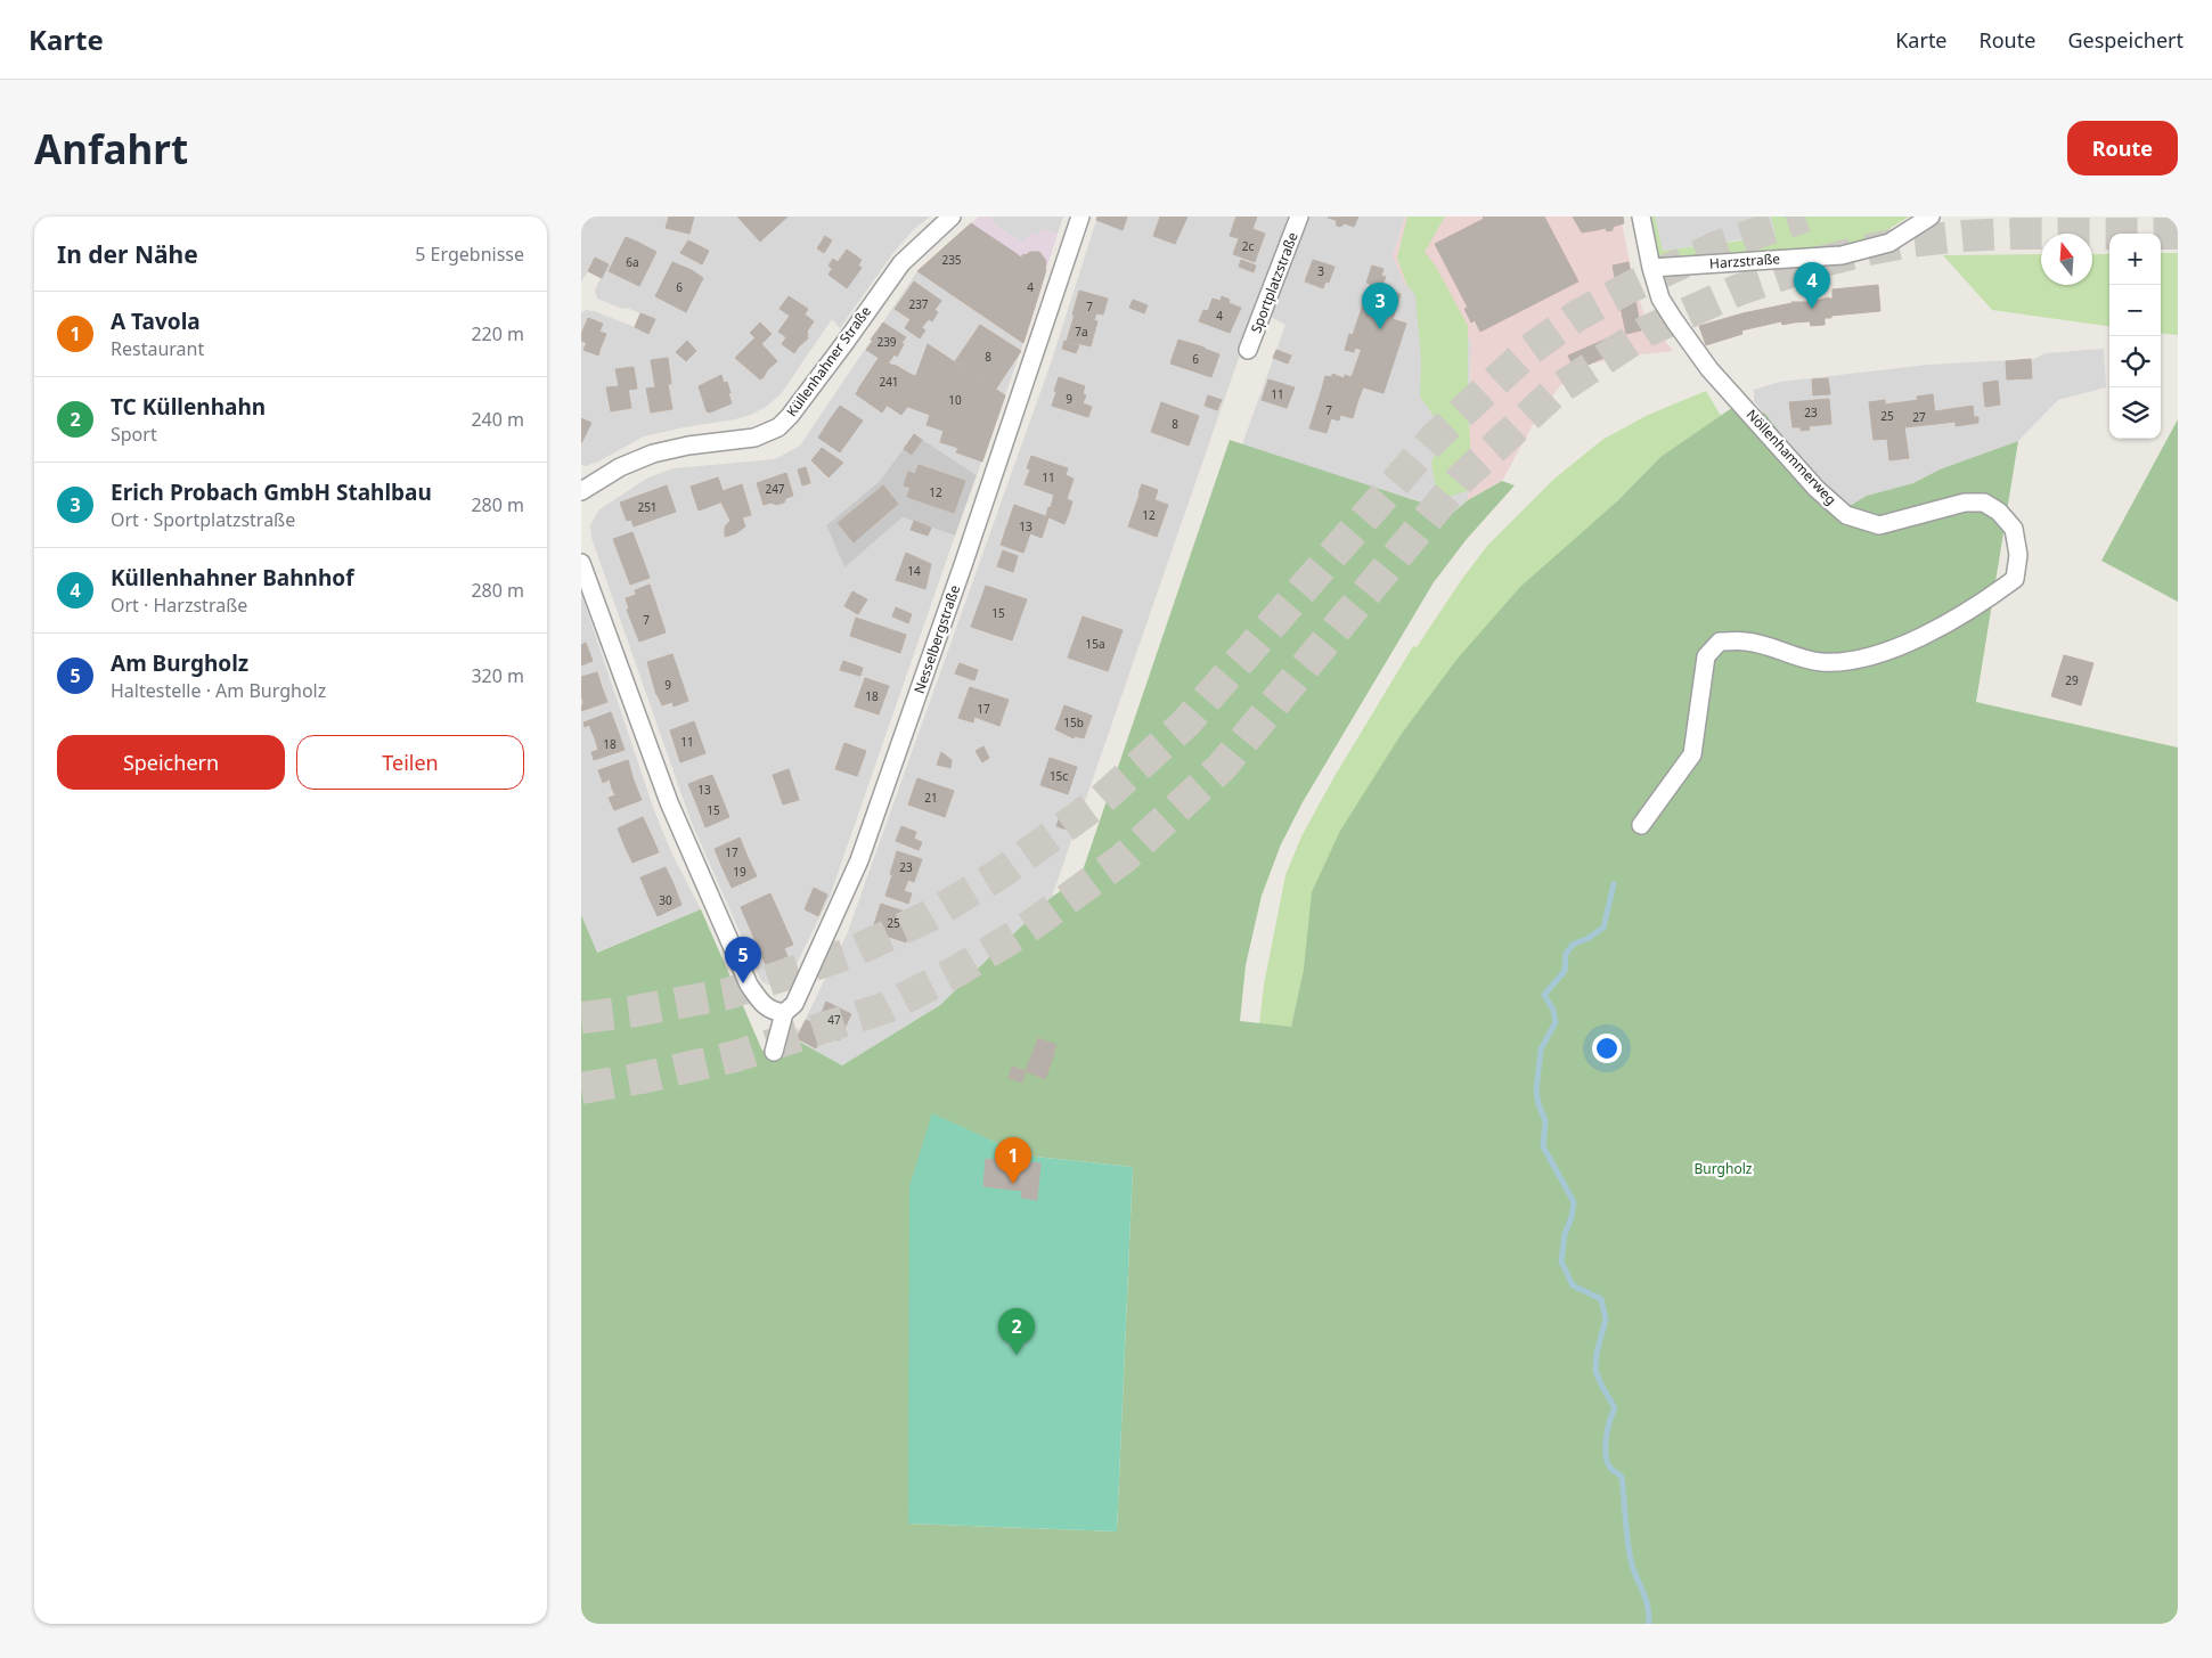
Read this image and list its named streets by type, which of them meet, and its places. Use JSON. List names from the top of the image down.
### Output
{
  "streets": {
    "street": [
      "Harzstraße",
      "Sportplatzstraße",
      "Küllenhahner Straße",
      "Nöllenhammerweg",
      "Nesselbergstraße"
    ]
  },
  "crossings": [
    ["Harzstraße", "Nöllenhammerweg"]
  ],
  "parks": ["Burgholz"],
  "house_numbers": [
    "2c",
    "235",
    "6a",
    "3",
    "6",
    "4",
    "237",
    "7",
    "4",
    "7a",
    "239",
    "8",
    "6",
    "241",
    "11",
    "9",
    "10",
    "7",
    "23",
    "25",
    "27",
    "8",
    "11",
    "247",
    "12",
    "251",
    "12",
    "13",
    "14",
    "15",
    "7",
    "15a",
    "29",
    "9",
    "18",
    "17",
    "15b",
    "11",
    "18",
    "15c",
    "13",
    "21",
    "15",
    "17",
    "23",
    "19",
    "30",
    "25",
    "47"
  ],
  "north": "top",
  "page": {
    "header": "Karte",
    "nav": ["Karte", "Route", "Gespeichert"],
    "buttons": [
      "Route",
      ["Speichern", "Teilen"]
    ],
    "title": "Anfahrt",
    "heading": ["In der Nähe", "5 Ergebnisse"],
    "map_buttons": ["+", "−"],
    "pins": [
      "4",
      "3",
      "5",
      "1",
      "2"
    ],
    "list": [
      {
        "mark": "1",
        "name": "A Tavola",
        "note": "Restaurant",
        "value": "220 m"
      },
      {
        "mark": "2",
        "name": "TC Küllenhahn",
        "note": "Sport",
        "value": "240 m"
      },
      {
        "mark": "3",
        "name": "Erich Probach GmbH Stahlbau",
        "note": "Ort · Sportplatzstraße",
        "value": "280 m"
      },
      {
        "mark": "4",
        "name": "Küllenhahner Bahnhof",
        "note": "Ort · Harzstraße",
        "value": "280 m"
      },
      {
        "mark": "5",
        "name": "Am Burgholz",
        "note": "Haltestelle · Am Burgholz",
        "value": "320 m"
      }
    ]
  }
}
